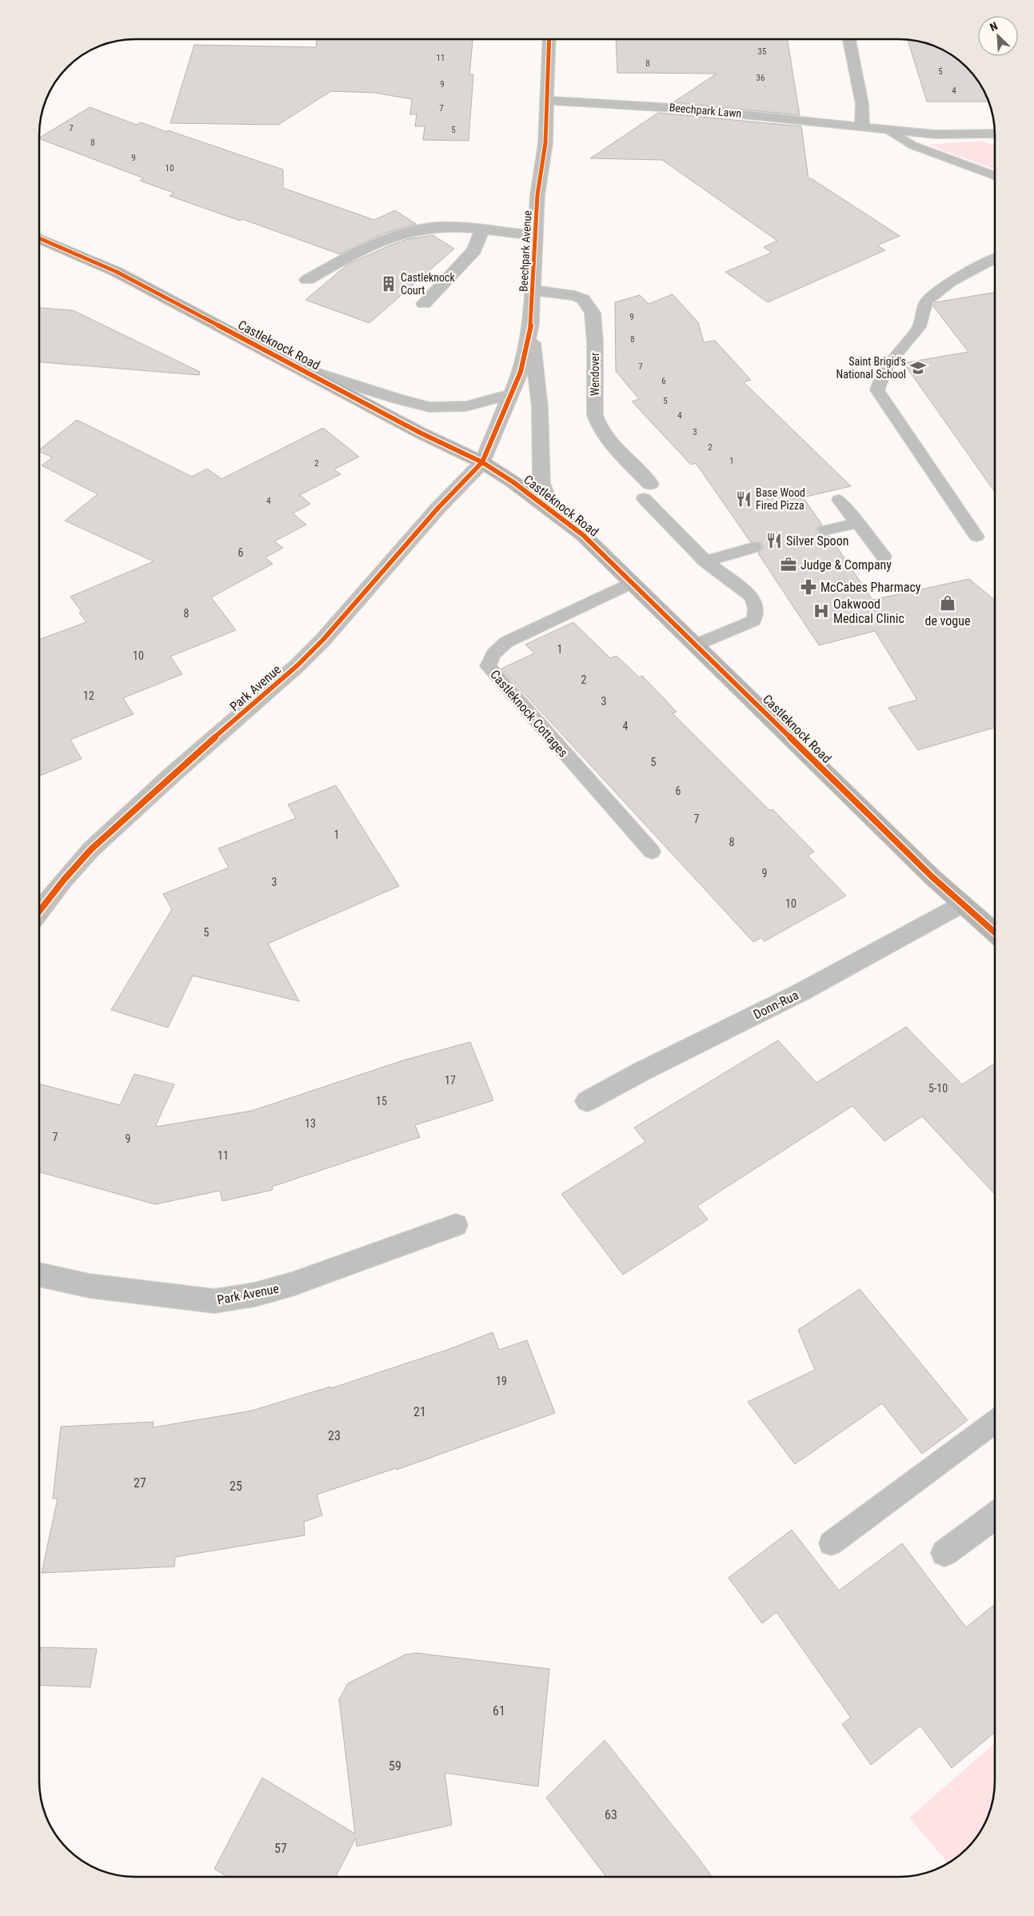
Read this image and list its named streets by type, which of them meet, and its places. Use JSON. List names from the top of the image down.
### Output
{
  "streets": {
    "main road": ["Castleknock Road"],
    "street": [
      "Beechpark Lawn",
      "Beechpark Avenue",
      "Wendover",
      "Park Avenue",
      "Donn-Rua"
    ],
    "lane": ["Castleknock Cottages"]
  },
  "crossings": [
    ["Beechpark Lawn", "Beechpark Avenue"],
    ["Beechpark Avenue", "Castleknock Road"],
    ["Beechpark Avenue", "Wendover"],
    ["Beechpark Avenue", "Park Avenue"],
    ["Castleknock Road", "Park Avenue"],
    ["Castleknock Road", "Castleknock Cottages"],
    ["Castleknock Road", "Donn-Rua"]
  ],
  "places": {
    "building": ["Castleknock Court"],
    "school or university": ["Saint Brigid's National School"],
    "restaurant": ["Base Wood Fired Pizza", "Silver Spoon"],
    "office": ["Judge & Company"],
    "pharmacy": ["McCabes Pharmacy"],
    "shop": ["de vogue"],
    "hospital": ["Oakwood Medical Clinic"]
  },
  "house_numbers": [
    "35",
    "11",
    "8",
    "5",
    "36",
    "9",
    "4",
    "7",
    "7",
    "5",
    "8",
    "9",
    "10",
    "9",
    "8",
    "7",
    "6",
    "5",
    "4",
    "3",
    "2",
    "1",
    "2",
    "4",
    "6",
    "8",
    "1",
    "10",
    "2",
    "12",
    "3",
    "4",
    "5",
    "6",
    "7",
    "1",
    "8",
    "9",
    "3",
    "10",
    "5",
    "17",
    "5-10",
    "15",
    "13",
    "7",
    "9",
    "11",
    "19",
    "21",
    "23",
    "27",
    "25",
    "61",
    "59",
    "63",
    "57"
  ],
  "north": "top left"
}
